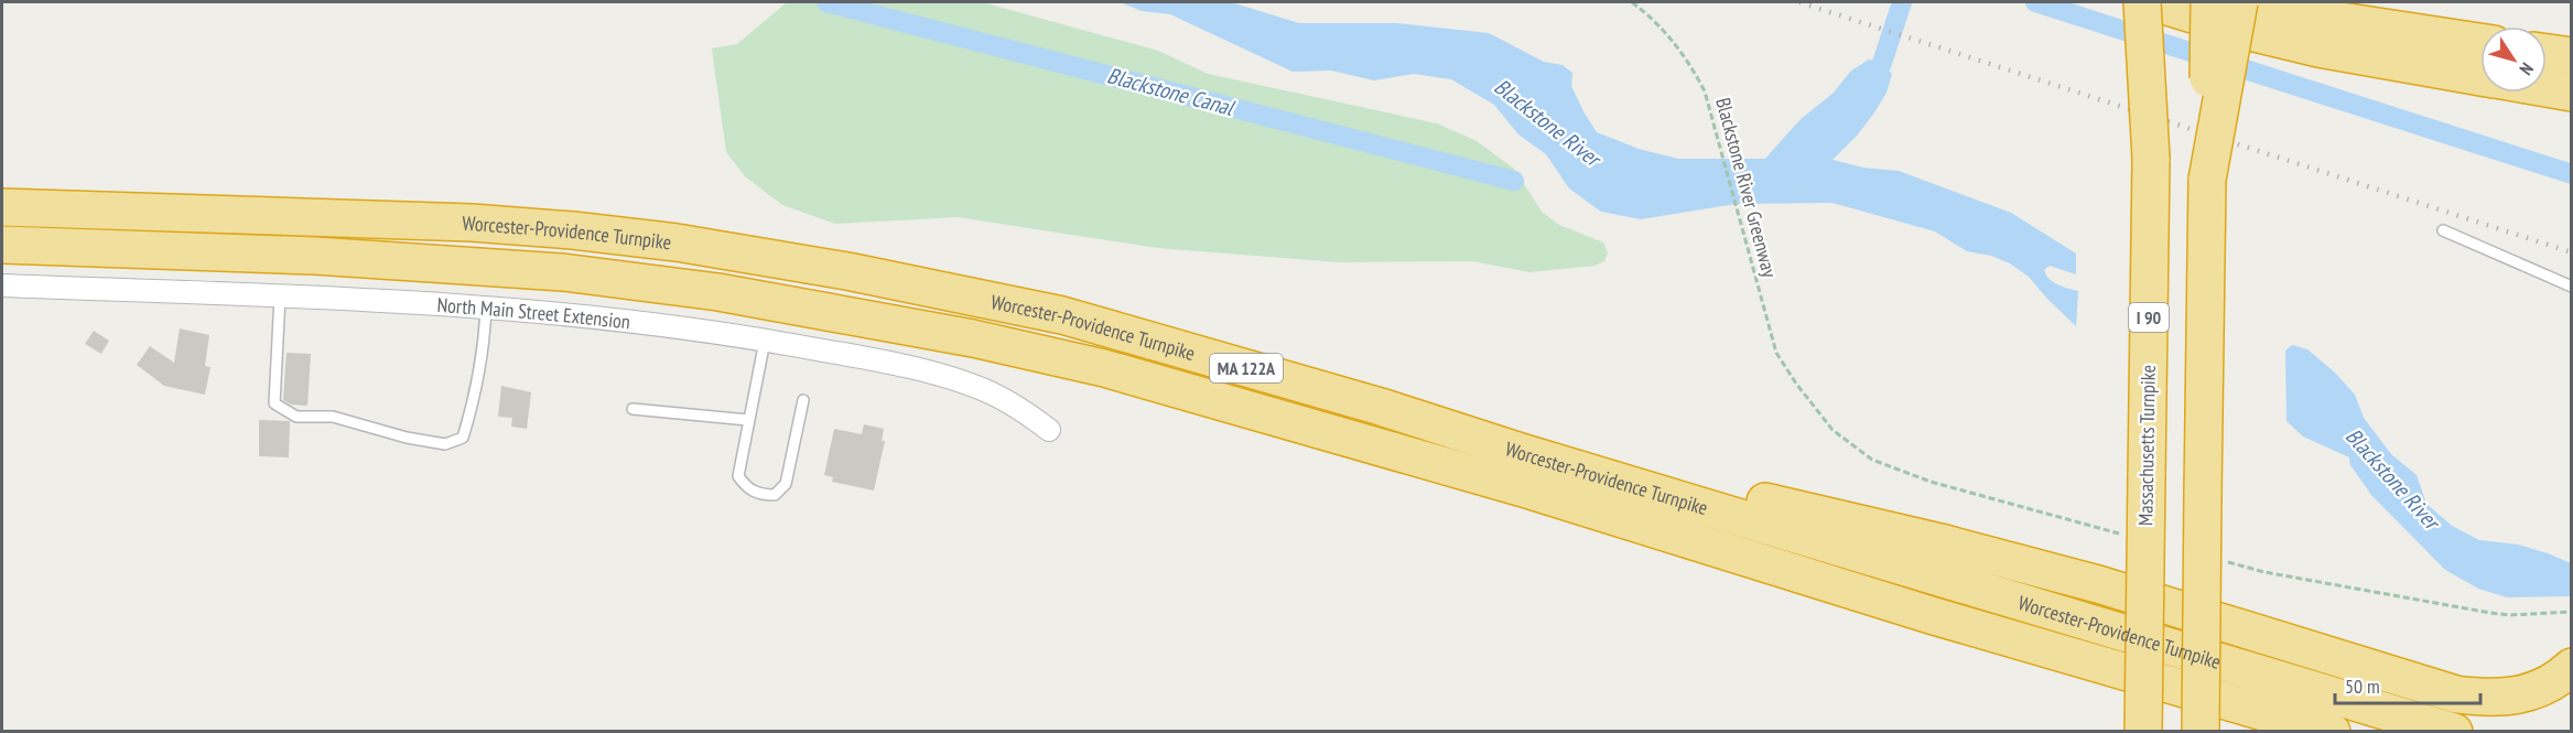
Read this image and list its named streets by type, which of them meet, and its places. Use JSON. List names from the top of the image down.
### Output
{
  "streets": {
    "highway": [
      "Worcester-Providence Turnpike",
      "I 90",
      "MA 122A",
      "Massachusetts Turnpike"
    ],
    "street": ["North Main Street Extension"],
    "path": ["Blackstone River Greenway"]
  },
  "water": ["Blackstone Canal", "Blackstone River"],
  "scale_bar": "50 m",
  "north": "bottom right"
}
